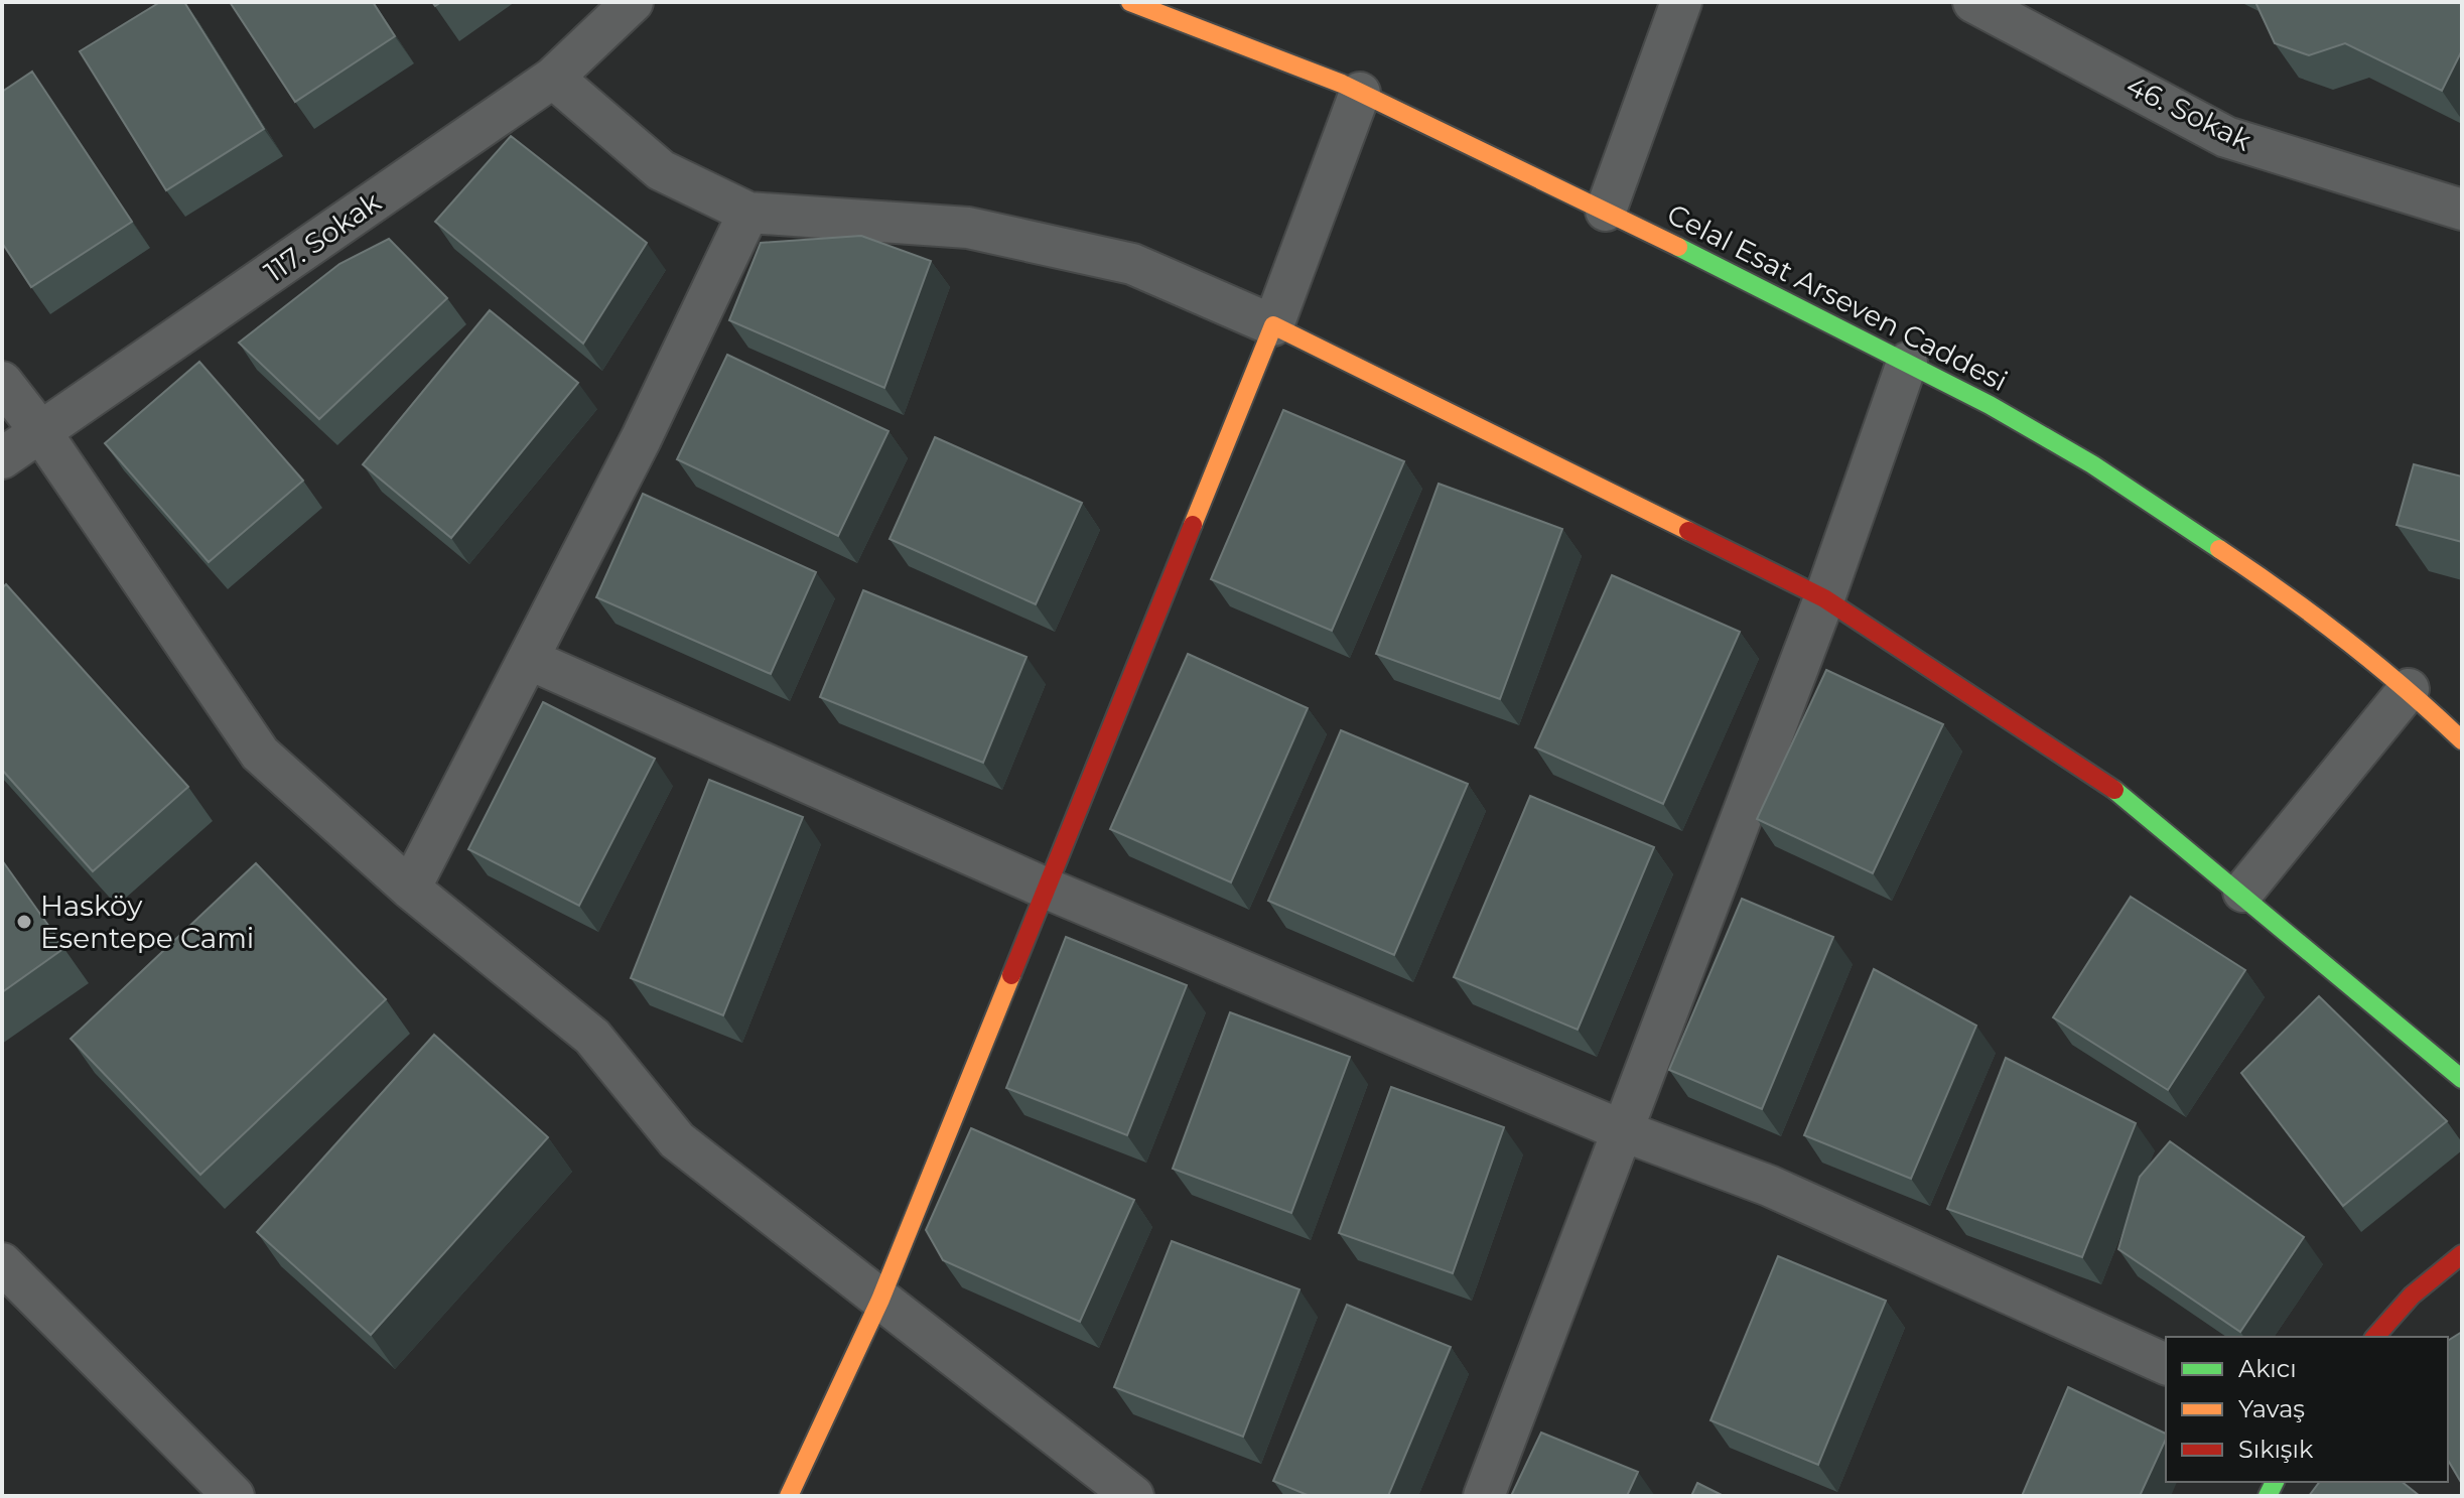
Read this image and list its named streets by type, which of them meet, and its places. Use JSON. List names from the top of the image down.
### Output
{
  "streets": {
    "street": ["46. Sokak", "117. Sokak", "Celal Esat Arseven Caddesi"]
  },
  "places": ["Hasköy Esentepe Cami"],
  "legend": ["Akıcı", "Yavaş", "Sıkışık"]
}
